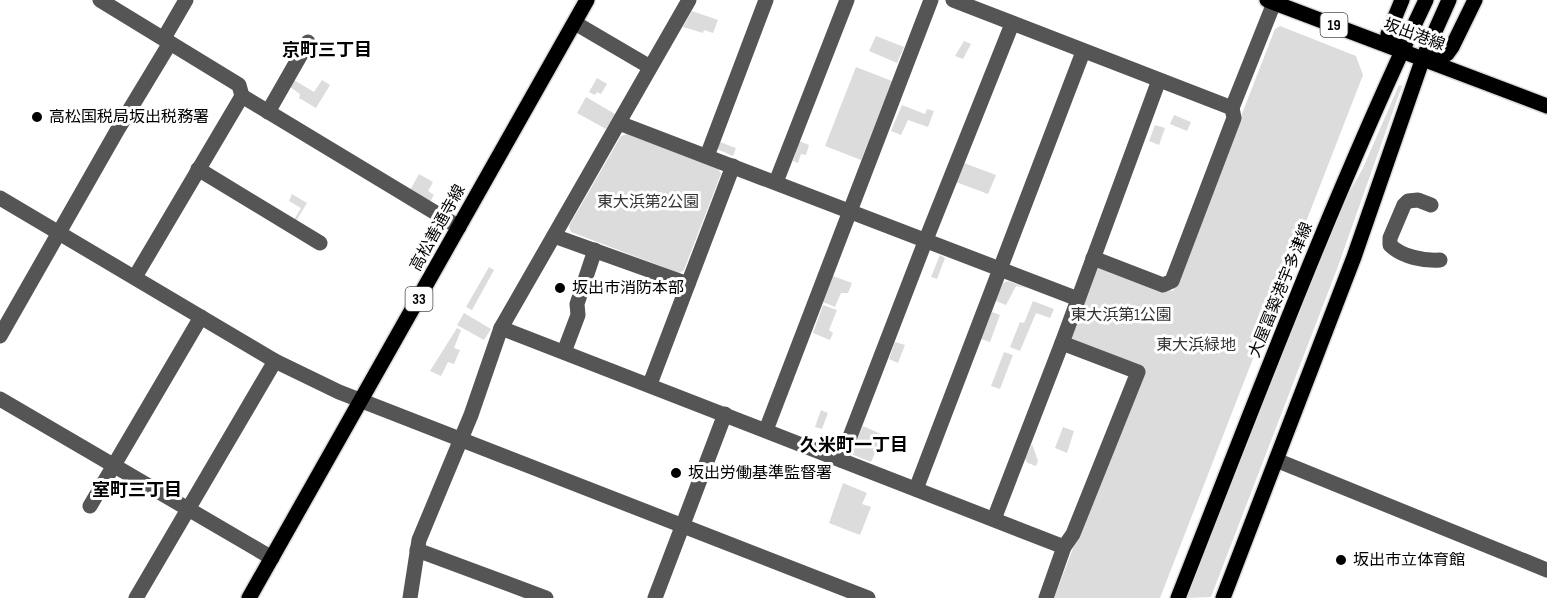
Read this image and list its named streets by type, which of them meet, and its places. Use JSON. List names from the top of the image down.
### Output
{
  "streets": {
    "main road": [
      "19",
      "坂出港線",
      "高松善通寺線",
      "大屋冨築港宇多津線",
      "33"
    ]
  },
  "crossings": [
    ["坂出港線", "大屋冨築港宇多津線"]
  ],
  "districts": ["京町三丁目", "久米町一丁目", "室町三丁目"],
  "parks": ["東大浜第2公園", "東大浜第1公園", "東大浜緑地"],
  "places": [
    "高松国税局坂出税務署",
    "坂出市消防本部",
    "坂出労働基準監督署",
    "坂出市立体育館"
  ]
}
